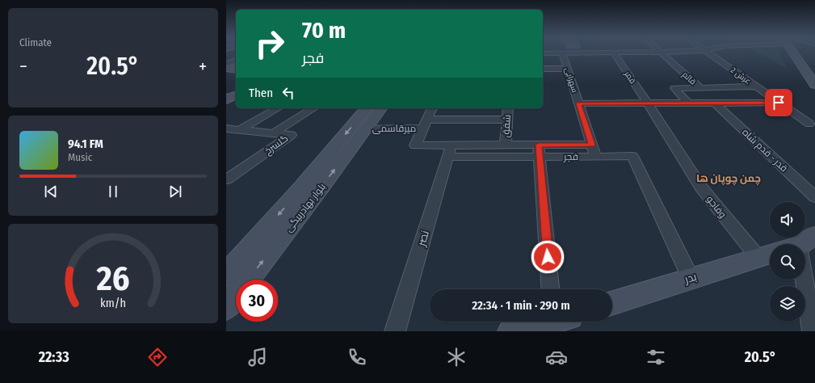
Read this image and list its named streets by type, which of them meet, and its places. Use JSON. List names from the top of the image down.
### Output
{
  "streets": {
    "main road": ["بلوار بهادربیگی", "بدر"],
    "street": [
      "عرش 2",
      "قمر",
      "قائم",
      "سهرابی",
      "شفق",
      "میرقاسمی",
      "گلسرخ",
      "قدر - قدم شاه",
      "فجر",
      "وفاجو",
      "نصر"
    ]
  },
  "crossings": [
    ["قمر", "وفاجو"],
    ["سهرابی", "فجر"],
    ["شفق", "میرقاسمی"],
    ["شفق", "فجر"],
    ["میرقاسمی", "بلوار بهادربیگی"],
    ["فجر", "نصر"],
    ["فجر", "بدر"],
    ["وفاجو", "بدر"]
  ],
  "districts": ["چمن چوپان ها"],
  "page": {
    "tile": "Climate",
    "turn": ["70 m", "فجر"],
    "heat": ["−", "20.5°", "+"],
    "then": "Then",
    "song": ["94.1 FM", "Music"],
    "limit": "30",
    "trip": "22:34 · 1 min · 290 m",
    "tabs": ["22:33", "20.5°"],
    "gauge": ["26", "km/h"]
  }
}
